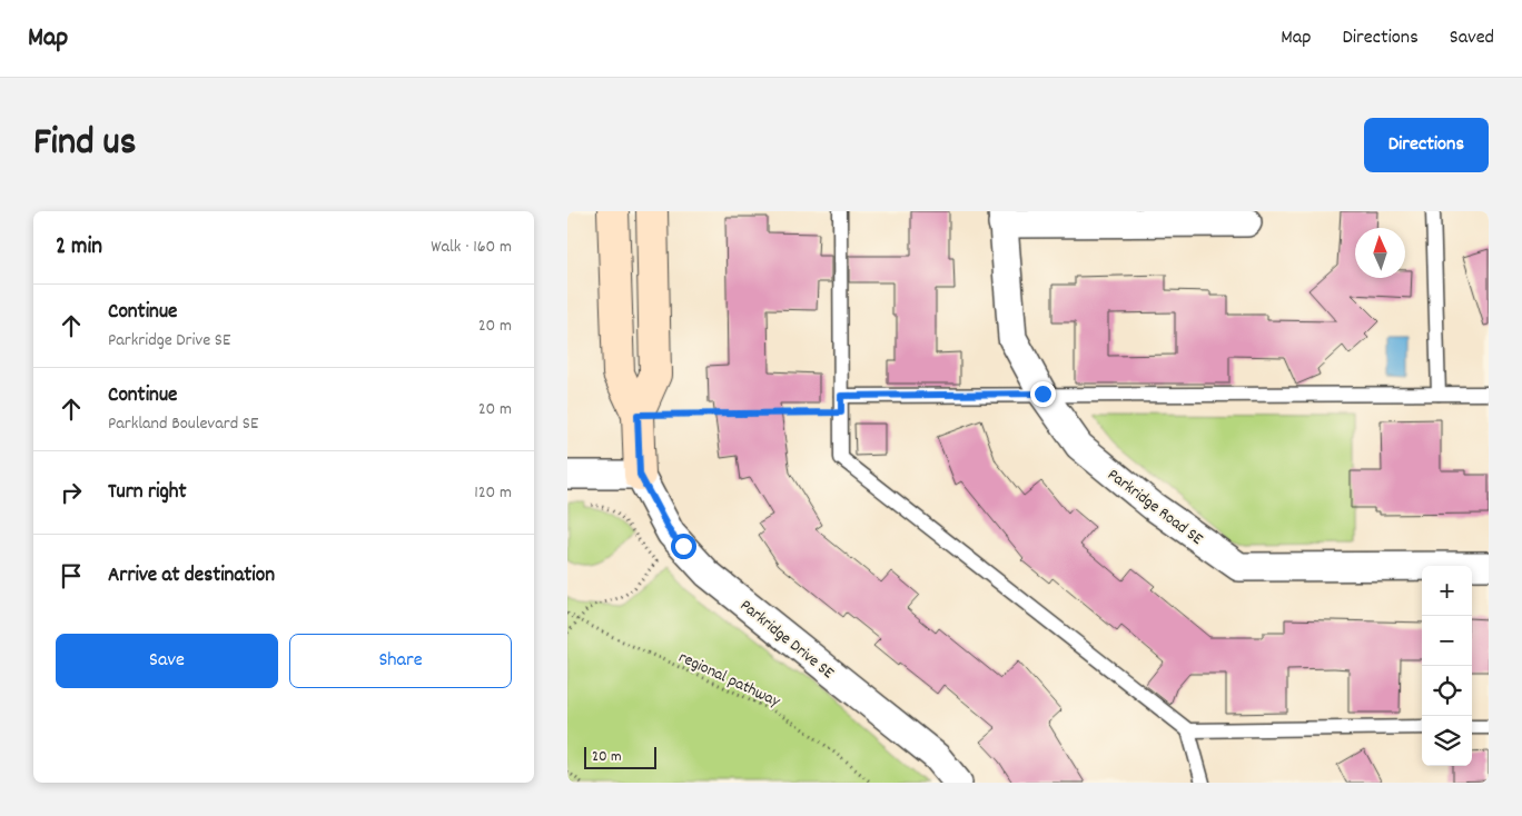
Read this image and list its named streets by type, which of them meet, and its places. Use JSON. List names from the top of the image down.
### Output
{
  "streets": {
    "street": ["Parkridge Road SE", "Parkridge Drive SE"],
    "path": ["regional pathway"]
  },
  "scale_bar": "20 m",
  "north": "top",
  "page": {
    "header": "Map",
    "nav": ["Map", "Directions", "Saved"],
    "title": "Find us",
    "buttons": [
      "Directions",
      ["Save", "Share"]
    ],
    "heading": ["2 min", "Walk · 160 m"],
    "list": [
      ["Continue", "Parkridge Drive SE", "20 m"],
      ["Continue", "Parkland Boulevard SE", "20 m"],
      ["Turn right", "120 m"],
      "Arrive at destination"
    ],
    "map_buttons": ["+", "−"],
    "scale": "20 m"
  }
}
